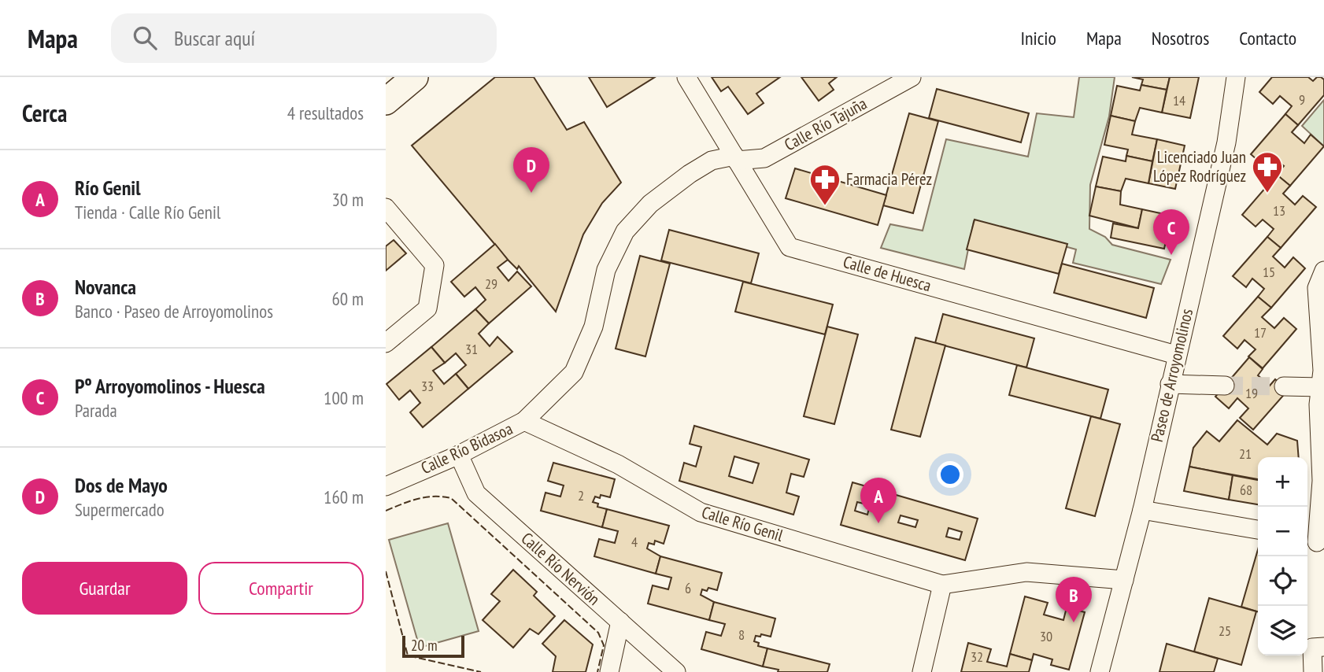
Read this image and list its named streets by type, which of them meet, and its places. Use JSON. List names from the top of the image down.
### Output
{
  "streets": {
    "street": [
      "Calle Río Tajuña",
      "Calle de Huesca",
      "Paseo de Arroyomolinos",
      "Calle Río Bidasoa",
      "Calle Río Genil",
      "Calle Río Nervión"
    ]
  },
  "crossings": [
    ["Calle Río Tajuña", "Calle de Huesca"],
    ["Calle Río Tajuña", "Calle Río Bidasoa"],
    ["Calle de Huesca", "Paseo de Arroyomolinos"],
    ["Calle de Huesca", "Calle Río Bidasoa"],
    ["Paseo de Arroyomolinos", "Calle Río Genil"],
    ["Calle Río Bidasoa", "Calle Río Genil"],
    ["Calle Río Bidasoa", "Calle Río Nervión"]
  ],
  "places": {
    "pharmacy": ["Licenciado Juan López Rodríguez", "Farmacia Pérez"]
  },
  "house_numbers": [
    "9",
    "14",
    "13",
    "15",
    "29",
    "17",
    "31",
    "33",
    "19",
    "21",
    "68",
    "2",
    "4",
    "6",
    "25",
    "8",
    "30",
    "32"
  ],
  "scale_bar": "20 m",
  "page": {
    "header": "Mapa",
    "search": "Buscar aquí",
    "nav": [
      "Inicio",
      "Mapa",
      "Nosotros",
      "Contacto"
    ],
    "heading": ["Cerca", "4 resultados"],
    "pins": [
      "D",
      "C",
      "A",
      "B"
    ],
    "list": [
      {
        "mark": "A",
        "name": "Río Genil",
        "note": "Tienda · Calle Río Genil",
        "value": "30 m"
      },
      {
        "mark": "B",
        "name": "Novanca",
        "note": "Banco · Paseo de Arroyomolinos",
        "value": "60 m"
      },
      {
        "mark": "C",
        "name": "Pº Arroyomolinos - Huesca",
        "note": "Parada",
        "value": "100 m"
      },
      {
        "mark": "D",
        "name": "Dos de Mayo",
        "note": "Supermercado",
        "value": "160 m"
      }
    ],
    "map_buttons": ["+", "−"],
    "buttons": ["Guardar", "Compartir"],
    "scale": "20 m"
  }
}
